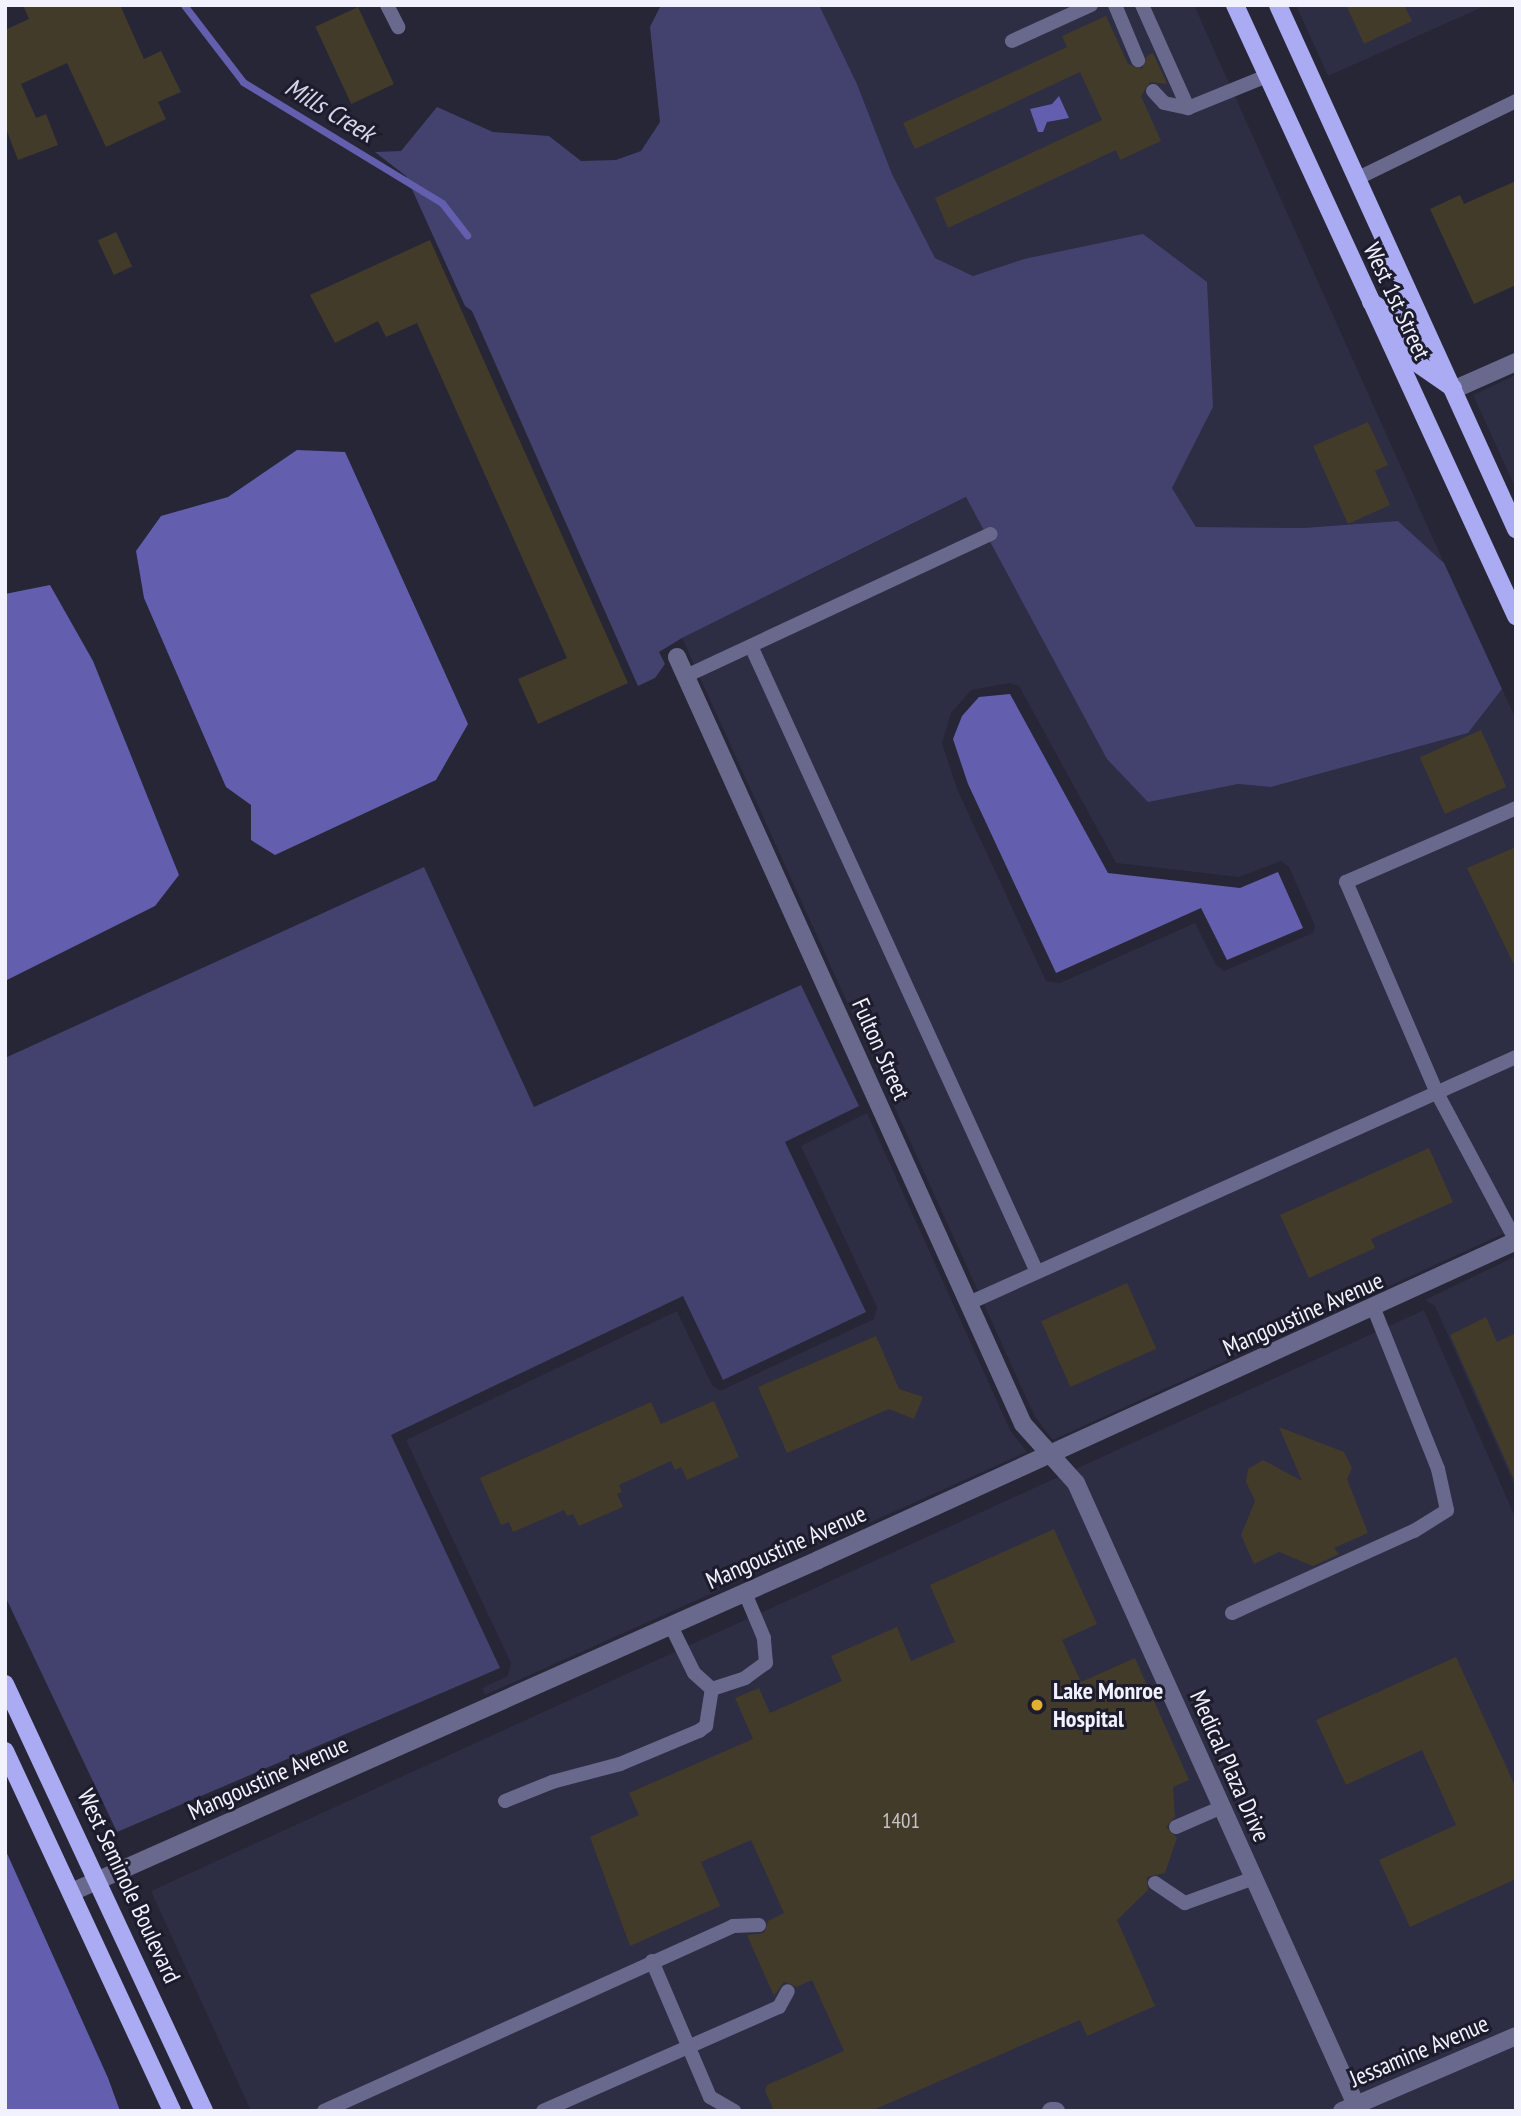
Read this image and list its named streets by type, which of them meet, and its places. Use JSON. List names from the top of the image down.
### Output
{
  "streets": {
    "main road": ["West 1st Street", "West Seminole Boulevard"],
    "street": [
      "Fulton Street",
      "Mangoustine Avenue",
      "Medical Plaza Drive",
      "Jessamine Avenue"
    ]
  },
  "crossings": [
    ["Fulton Street", "Mangoustine Avenue"],
    ["Fulton Street", "Medical Plaza Drive"],
    ["Mangoustine Avenue", "Medical Plaza Drive"],
    ["Mangoustine Avenue", "West Seminole Boulevard"],
    ["Medical Plaza Drive", "Jessamine Avenue"]
  ],
  "water": ["Mills Creek"],
  "places": ["Lake Monroe Hospital"],
  "house_numbers": ["1401"]
}
